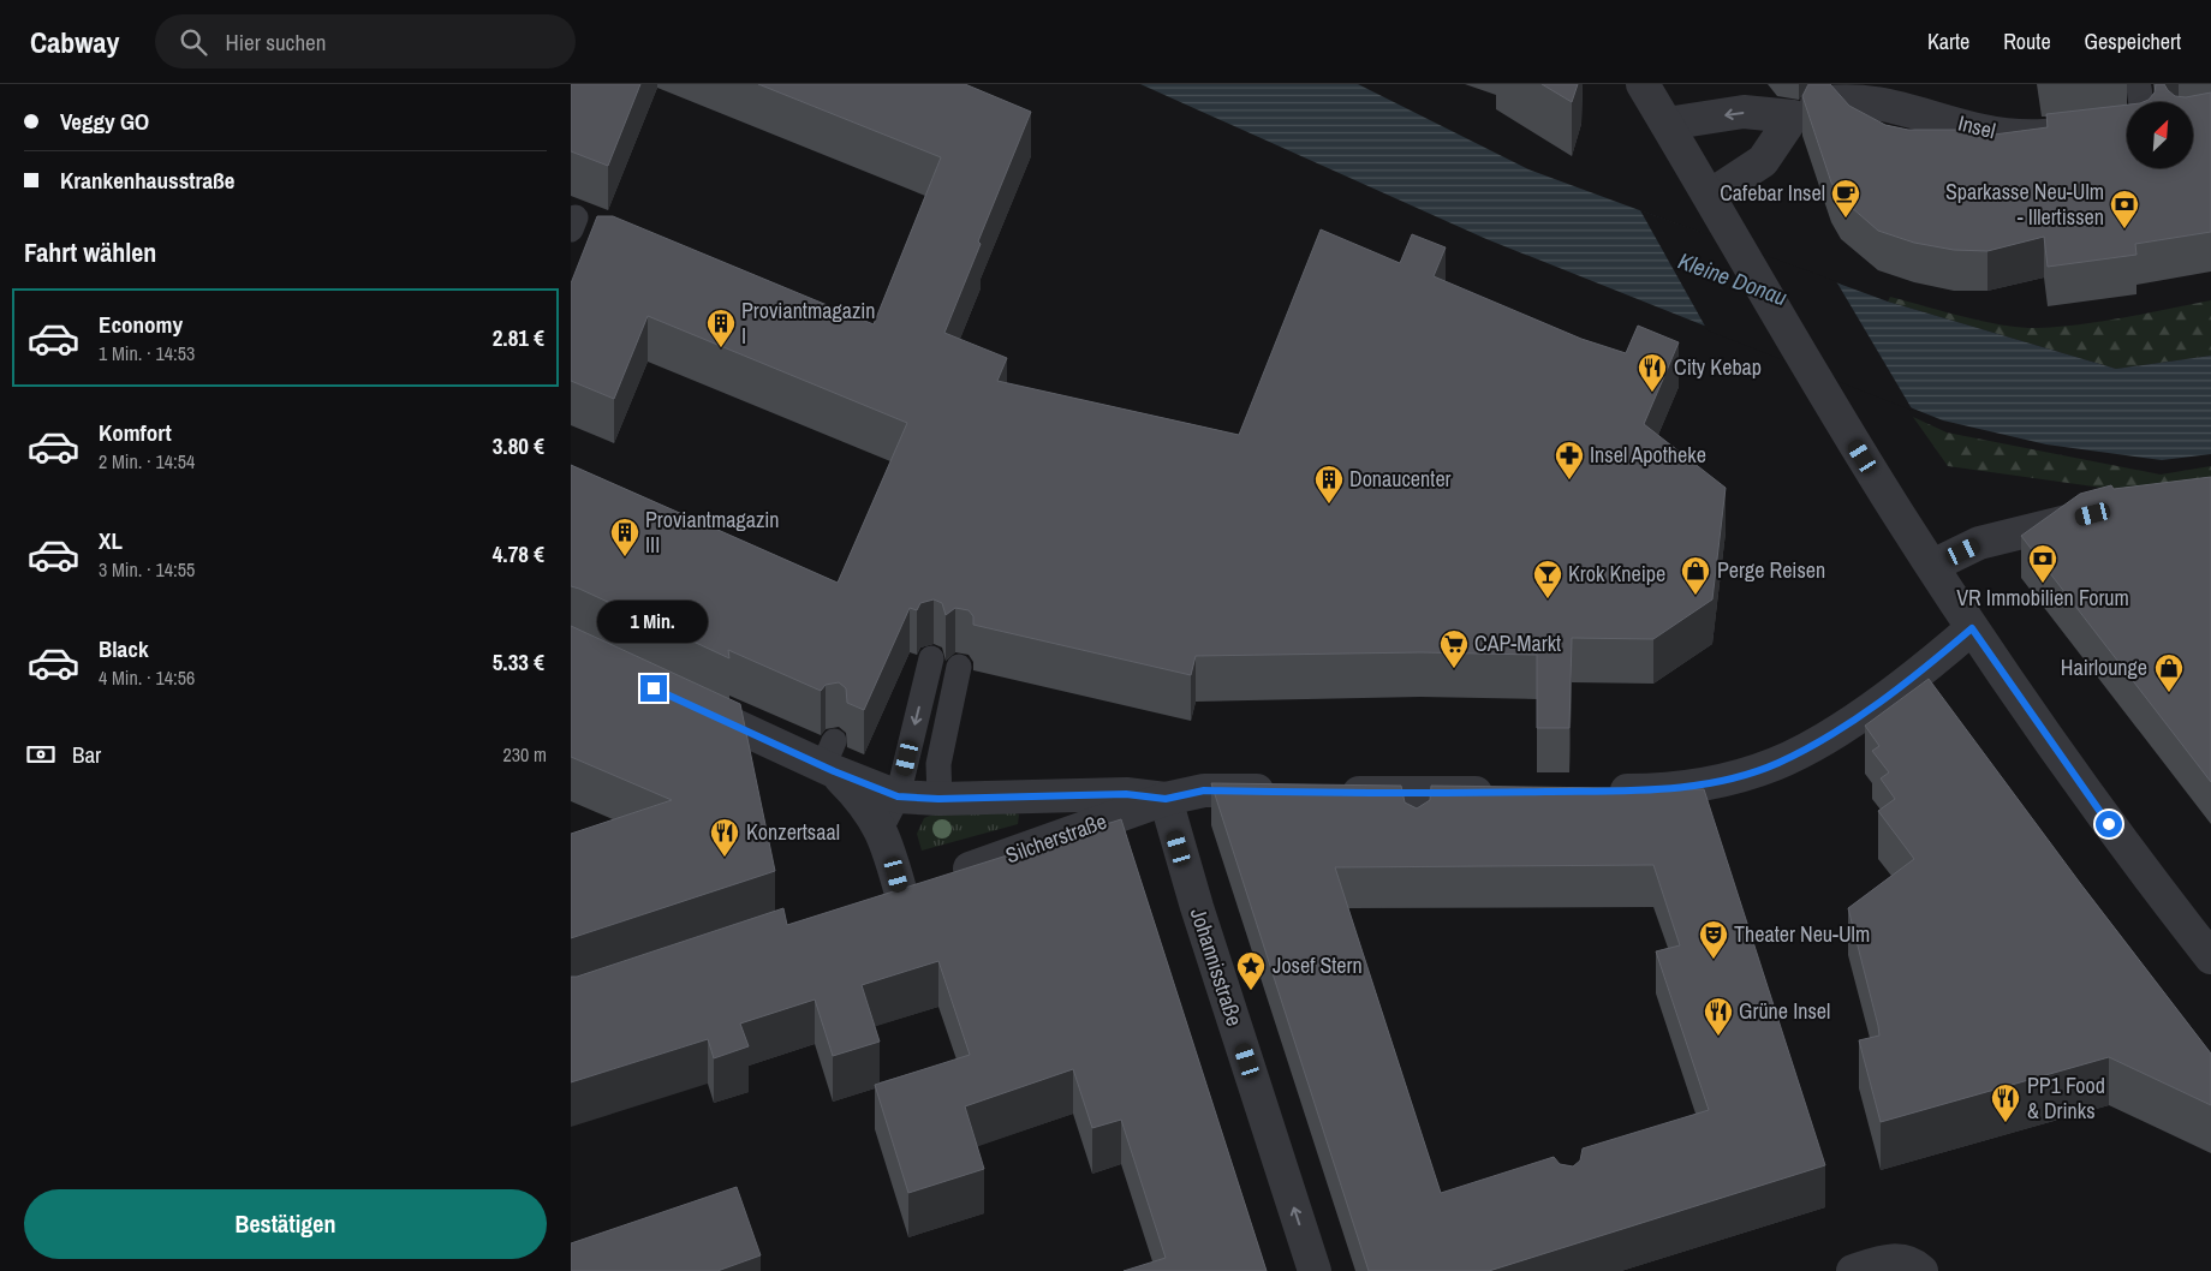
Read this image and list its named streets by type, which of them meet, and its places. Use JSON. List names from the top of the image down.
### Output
{
  "streets": {
    "street": ["Insel", "Silcherstraße", "Johannisstraße"]
  },
  "crossings": [
    ["Silcherstraße", "Johannisstraße"]
  ],
  "one_way": ["Johannisstraße"],
  "water": ["Kleine Donau"],
  "places": {
    "cafe": ["Cafebar Insel"],
    "bank": ["Sparkasse Neu-Ulm - Illertissen", "VR Immobilien Forum"],
    "building": ["Proviantmagazin I", "Donaucenter", "Proviantmagazin III"],
    "restaurant": [
      "City Kebap",
      "Konzertsaal",
      "Grüne Insel",
      "PP1 Food & Drinks"
    ],
    "pharmacy": ["Insel Apotheke"],
    "shop": ["Perge Reisen", "Hairlounge"],
    "bar": ["Krok Kneipe"],
    "supermarket": ["CAP-Markt"],
    "theatre": ["Theater Neu-Ulm"],
    "place": ["Josef Stern"]
  },
  "north": "top right",
  "page": {
    "header": "Cabway",
    "search": "Hier suchen",
    "nav": ["Karte", "Route", "Gespeichert"],
    "banner": ["Veggy GO", "Krankenhausstraße"],
    "heading": "Fahrt wählen",
    "list": [
      {
        "name": "Economy",
        "note": "1 Min. · 14:53",
        "value": "2.81 €"
      },
      {
        "name": "Komfort",
        "note": "2 Min. · 14:54",
        "value": "3.80 €"
      },
      {
        "name": "XL",
        "note": "3 Min. · 14:55",
        "value": "4.78 €"
      },
      {
        "name": "Black",
        "note": "4 Min. · 14:56",
        "value": "5.33 €"
      }
    ],
    "bubble": "1 Min.",
    "pay": ["Bar", "230 m"],
    "buttons": "Bestätigen"
  }
}
